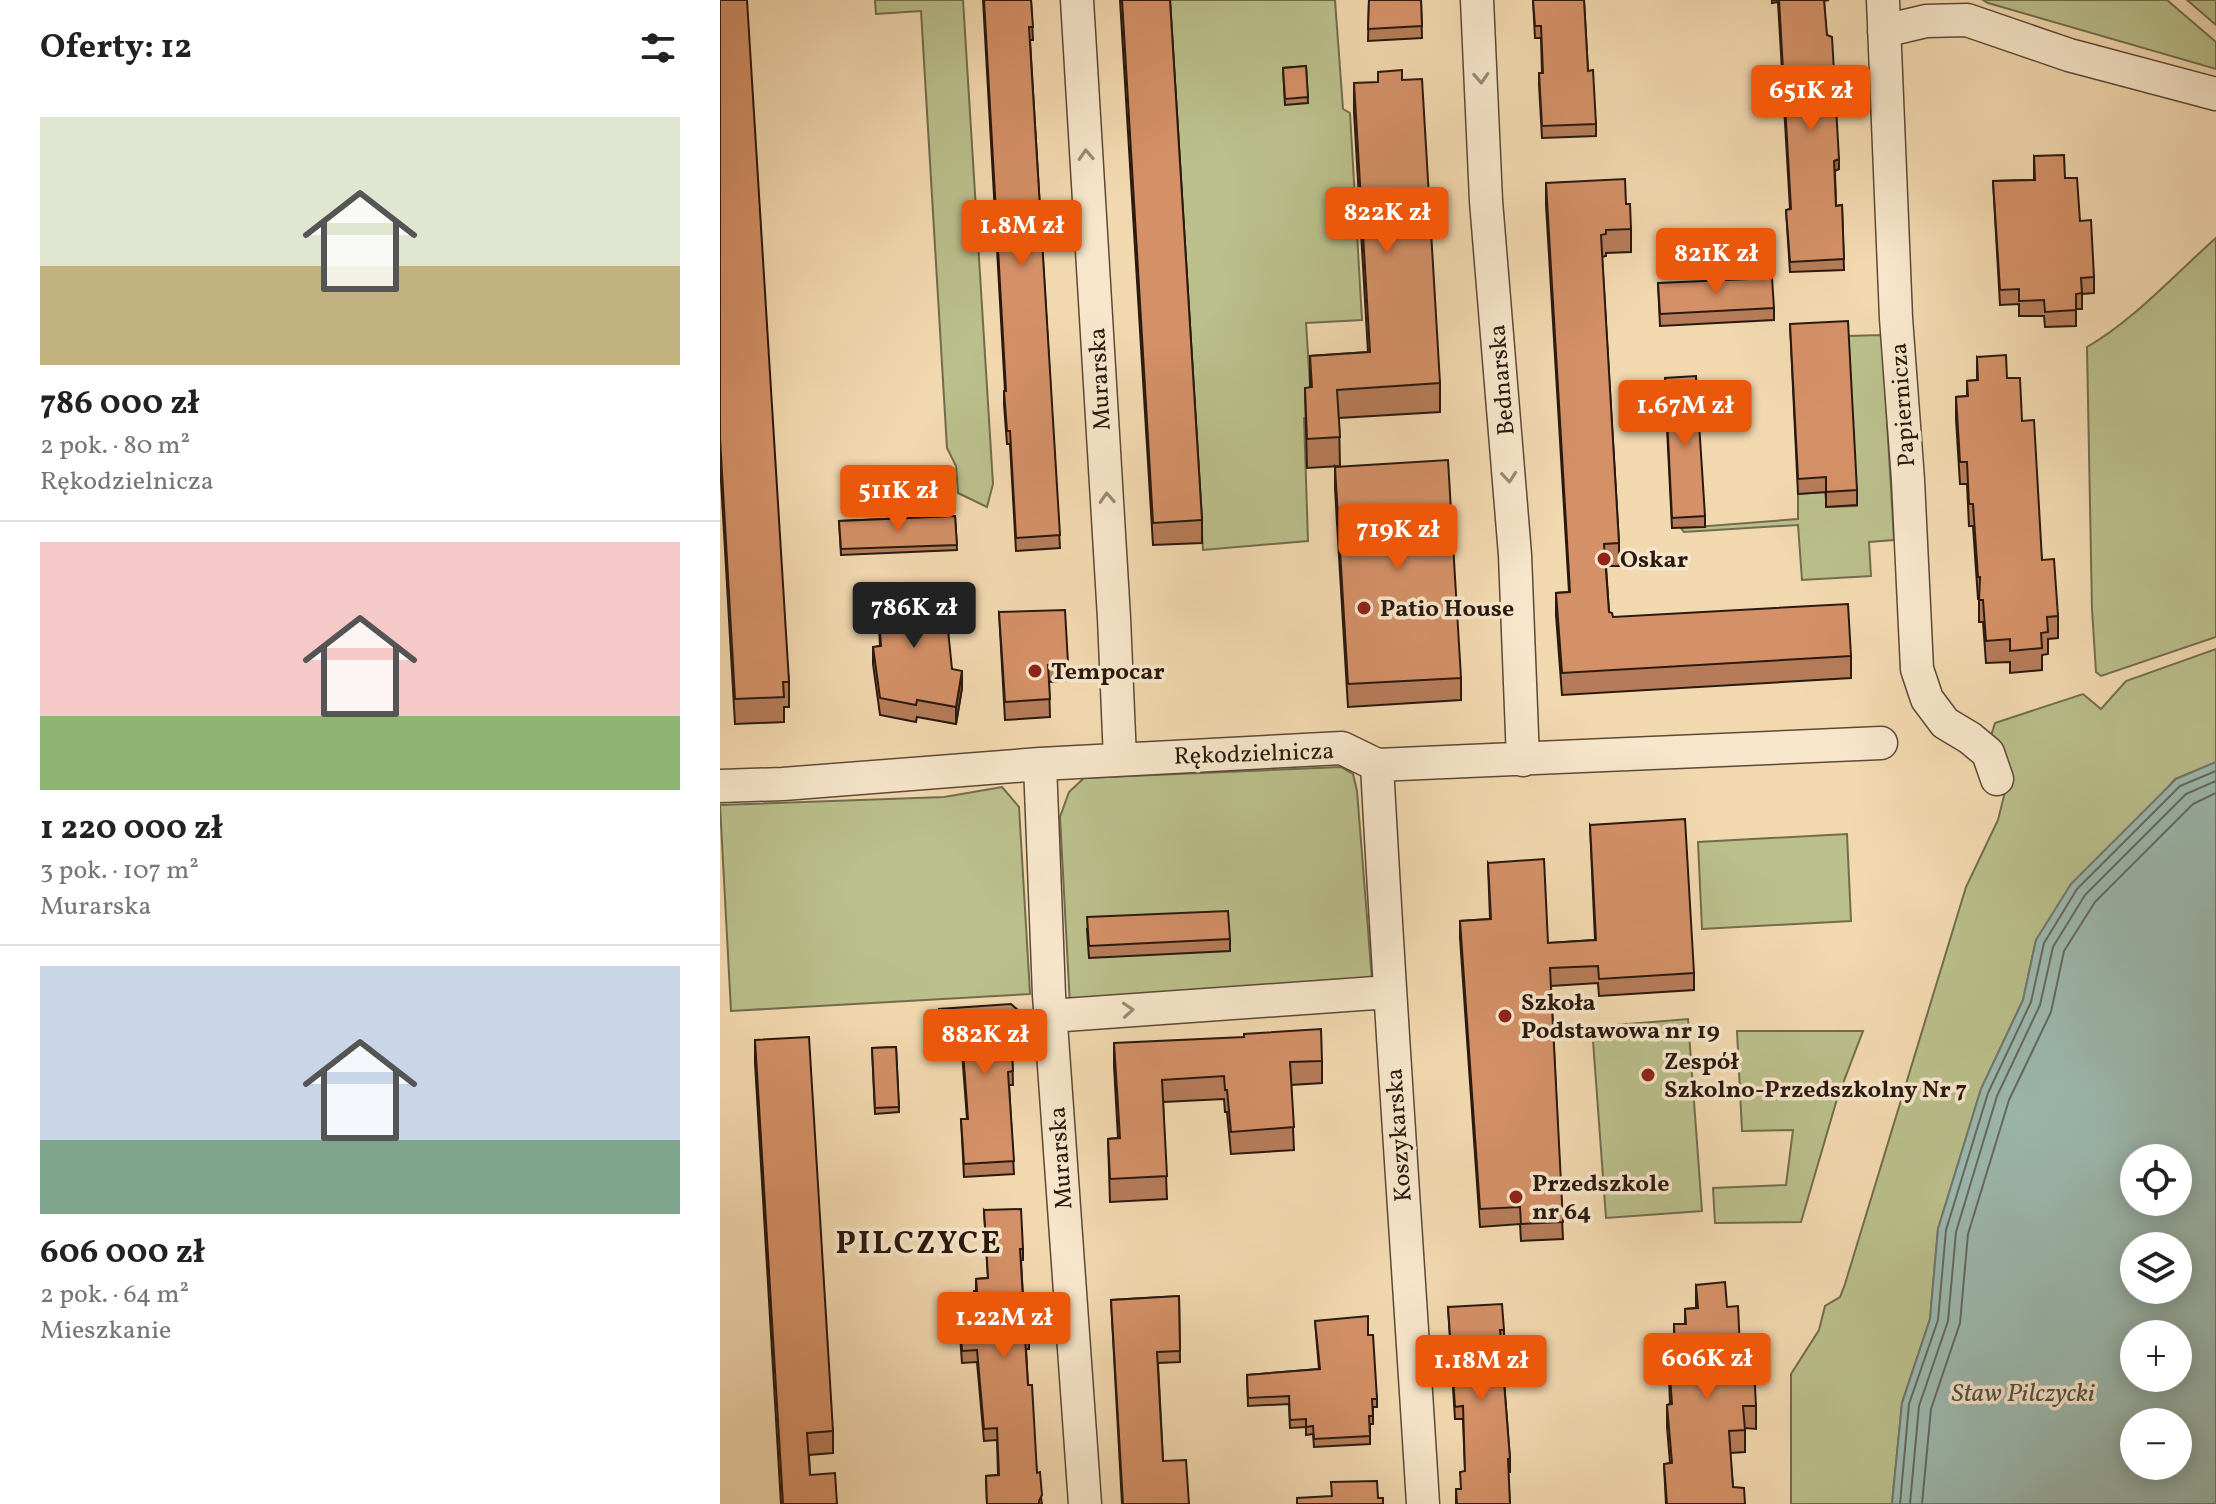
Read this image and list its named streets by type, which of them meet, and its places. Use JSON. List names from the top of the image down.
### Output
{
  "streets": {
    "street": [
      "Murarska",
      "Bednarska",
      "Papiernicza",
      "Rękodzielnicza",
      "Koszykarska"
    ]
  },
  "crossings": [
    ["Murarska", "Rękodzielnicza"],
    ["Bednarska", "Rękodzielnicza"],
    ["Rękodzielnicza", "Koszykarska"]
  ],
  "one_way": ["Murarska", "Bednarska"],
  "districts": ["PILCZYCE"],
  "water": ["Staw Pilczycki"],
  "places": [
    "Oskar",
    "Patio House",
    "Tempocar",
    "Szkoła Podstawowa nr 19",
    "Zespół Szkolno-Przedszkolny Nr 7",
    "Przedszkole nr 64"
  ],
  "page": {
    "heading": "Oferty: 12",
    "price": [
      "651K zł",
      "822K zł",
      "1.8M zł",
      "821K zł",
      "1.67M zł",
      "511K zł",
      "719K zł",
      "786K zł",
      "882K zł",
      "1.22M zł",
      "606K zł",
      "1.18M zł"
    ],
    "list": [
      {
        "name": "786 000 zł",
        "note": "2 pok. · 80 m² · Rękodzielnicza"
      },
      {
        "name": "1 220 000 zł",
        "note": "3 pok. · 107 m² · Murarska"
      },
      {
        "name": "606 000 zł",
        "note": "2 pok. · 64 m² · Mieszkanie"
      }
    ],
    "map_buttons": ["+", "−"]
  }
}
